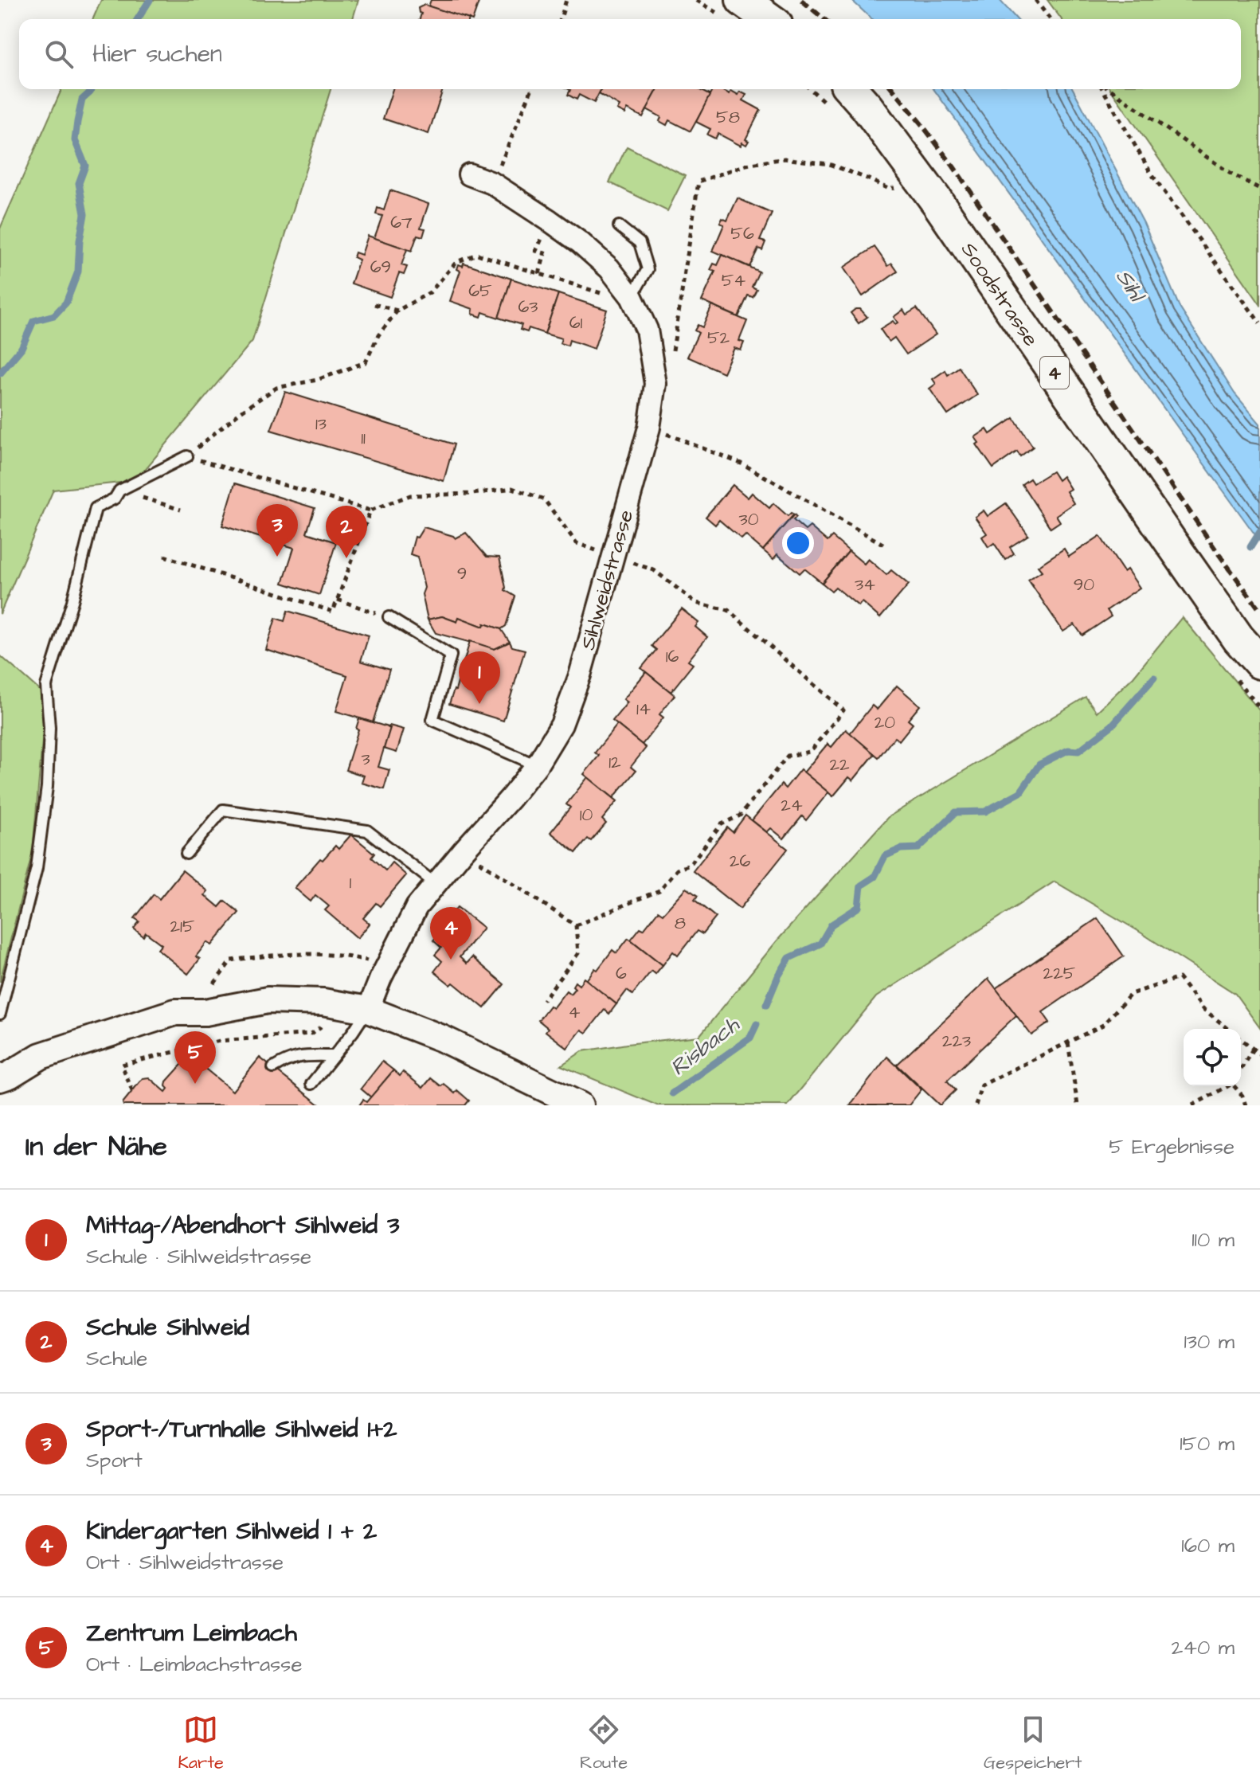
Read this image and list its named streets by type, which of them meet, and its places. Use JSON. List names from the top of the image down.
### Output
{
  "streets": {
    "main road": ["Soodstrasse", "4"],
    "street": ["Sihlweidstrasse"]
  },
  "water": ["Sihl", "Risbach"],
  "house_numbers": [
    "58",
    "67",
    "56",
    "69",
    "54",
    "65",
    "63",
    "61",
    "52",
    "13",
    "11",
    "30",
    "9",
    "34",
    "90",
    "16",
    "14",
    "20",
    "3",
    "12",
    "22",
    "24",
    "10",
    "26",
    "1",
    "8",
    "215",
    "6",
    "225",
    "4",
    "223"
  ],
  "page": {
    "search": "Hier suchen",
    "pins": [
      "3",
      "2",
      "1",
      "4",
      "5"
    ],
    "heading": ["In der Nähe", "5 Ergebnisse"],
    "list": [
      {
        "mark": "1",
        "name": "Mittag-/Abendhort Sihlweid 3",
        "note": "Schule · Sihlweidstrasse",
        "value": "110 m"
      },
      {
        "mark": "2",
        "name": "Schule Sihlweid",
        "note": "Schule",
        "value": "130 m"
      },
      {
        "mark": "3",
        "name": "Sport-/Turnhalle Sihlweid 1+2",
        "note": "Sport",
        "value": "150 m"
      },
      {
        "mark": "4",
        "name": "Kindergarten Sihlweid 1 + 2",
        "note": "Ort · Sihlweidstrasse",
        "value": "160 m"
      },
      {
        "mark": "5",
        "name": "Zentrum Leimbach",
        "note": "Ort · Leimbachstrasse",
        "value": "240 m"
      }
    ],
    "nav": ["Karte", "Route", "Gespeichert"]
  }
}
